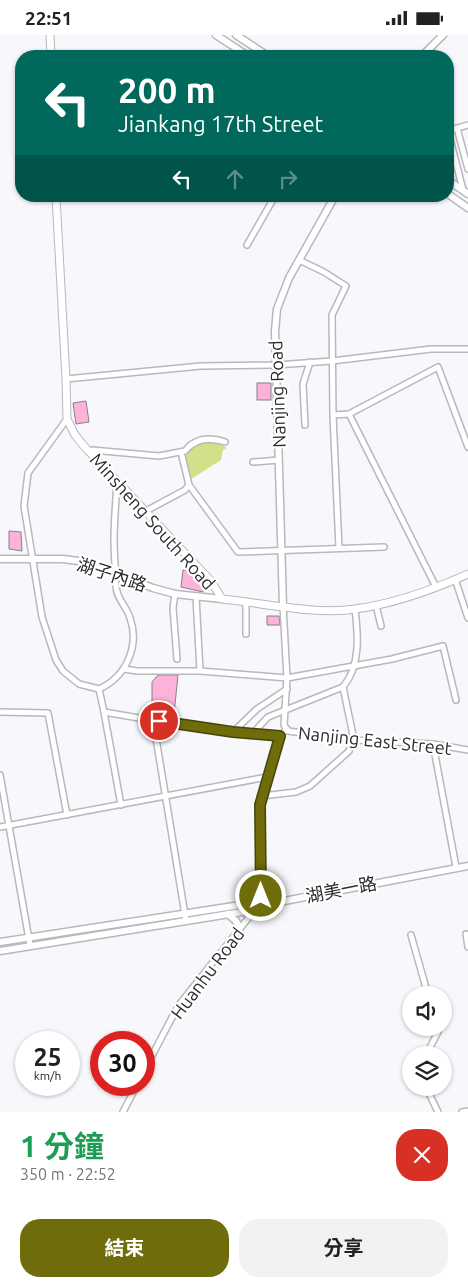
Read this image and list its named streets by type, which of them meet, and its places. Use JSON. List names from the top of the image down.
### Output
{
  "streets": {
    "main road": ["Minsheng South Road"],
    "street": [
      "Nanjing Road",
      "湖子內路",
      "Nanjing East Street",
      "湖美一路",
      "Huanhu Road"
    ]
  },
  "crossings": [
    ["Nanjing Road", "Minsheng South Road"],
    ["Nanjing Road", "Nanjing East Street"],
    ["Minsheng South Road", "湖子內路"],
    ["Minsheng South Road", "Nanjing East Street"],
    ["湖美一路", "Huanhu Road"]
  ],
  "page": {
    "status": "22:51",
    "turn": ["200 m", "Jiankang 17th Street"],
    "speed": "25 km/h",
    "limit": "30",
    "heading": ["1 分鐘", "350 m · 22:52"],
    "buttons": ["結束", "分享"]
  }
}
